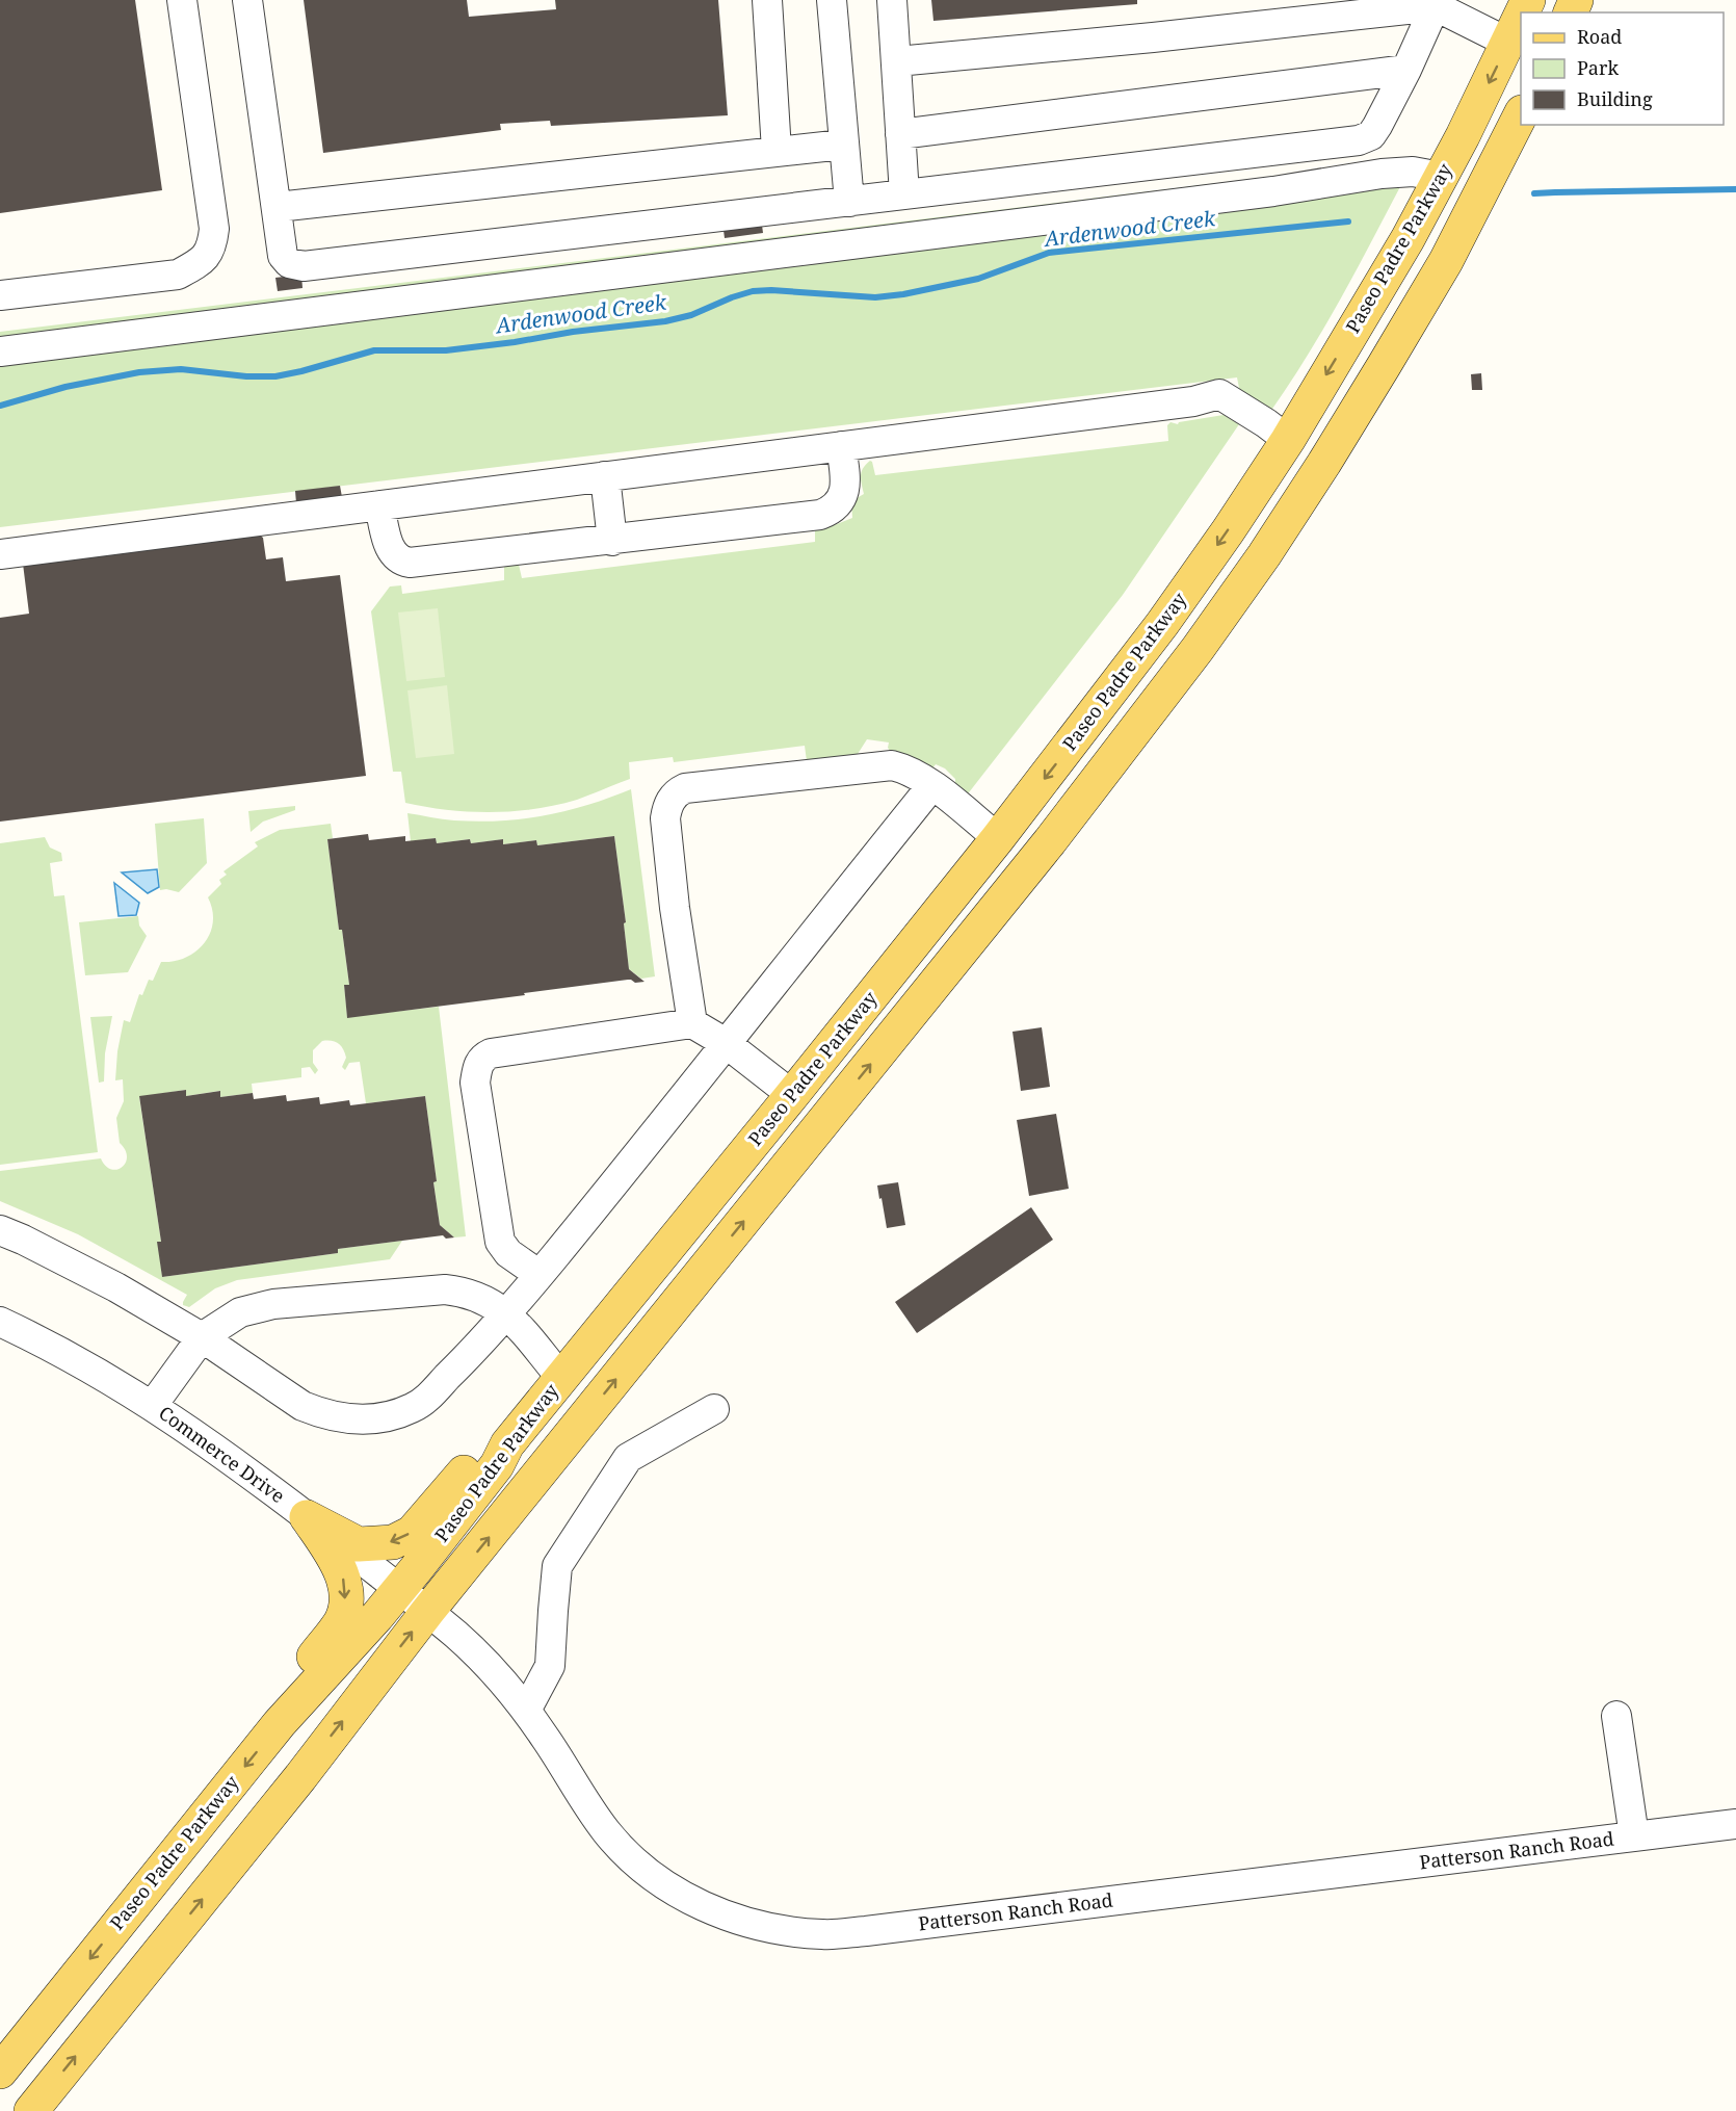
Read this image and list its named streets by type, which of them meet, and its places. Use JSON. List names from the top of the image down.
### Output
{
  "streets": {
    "main road": ["Paseo Padre Parkway"],
    "street": ["Commerce Drive", "Patterson Ranch Road"]
  },
  "crossings": [
    ["Paseo Padre Parkway", "Commerce Drive"],
    ["Paseo Padre Parkway", "Patterson Ranch Road"],
    ["Commerce Drive", "Patterson Ranch Road"]
  ],
  "water": ["Ardenwood Creek"],
  "legend": ["Road", "Park", "Building"]
}
